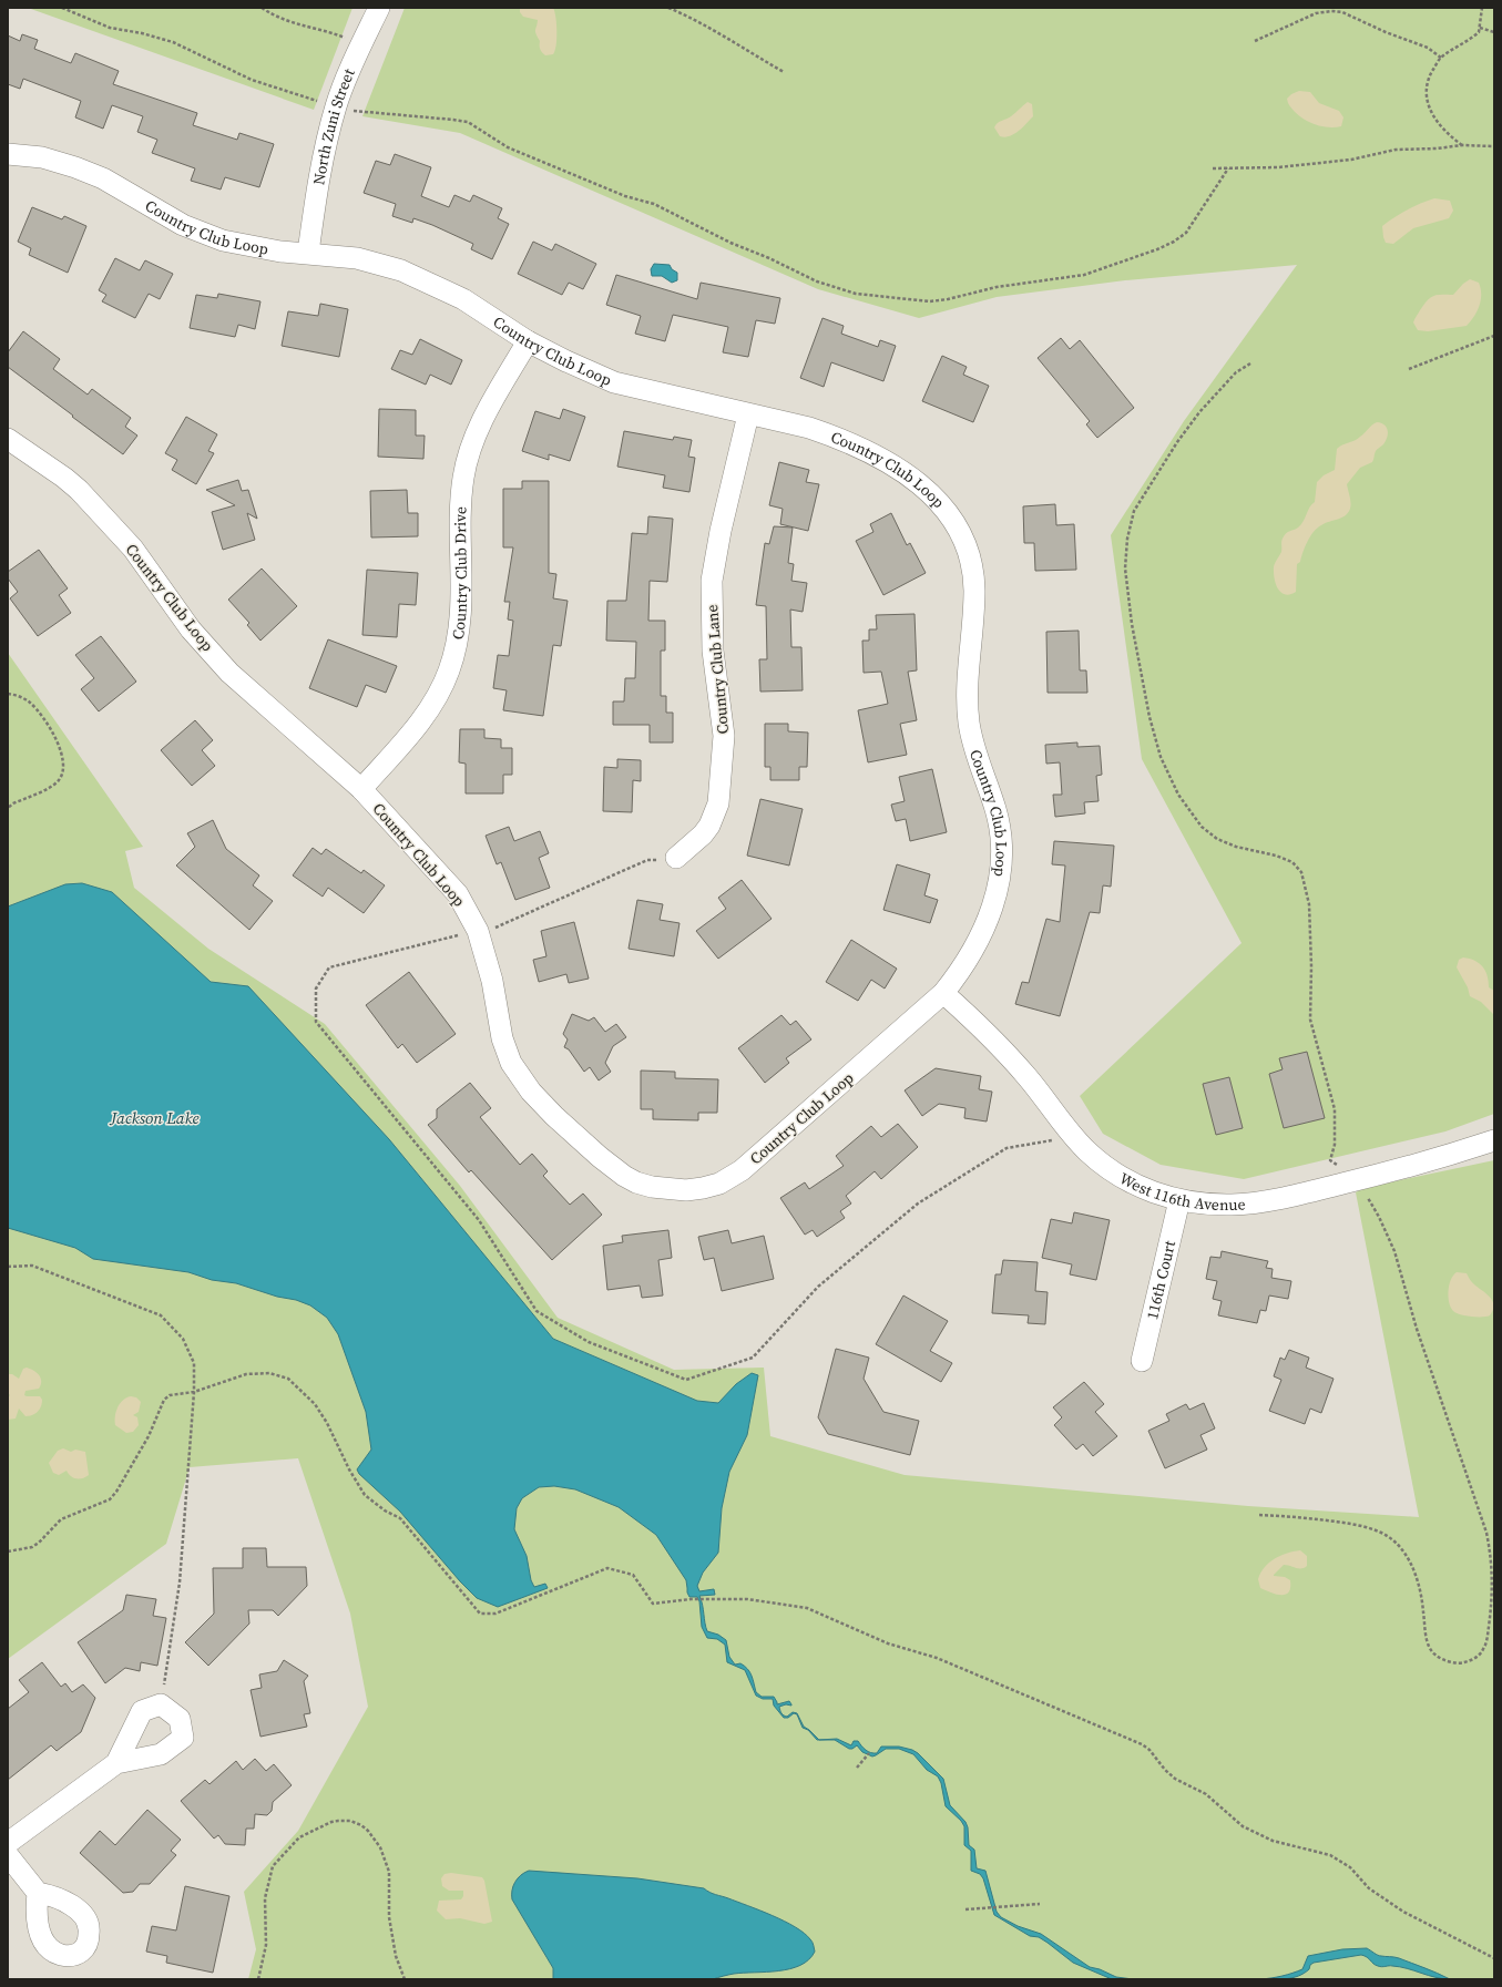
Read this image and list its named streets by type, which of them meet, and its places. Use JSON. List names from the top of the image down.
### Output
{
  "streets": {
    "street": [
      "North Zuni Street",
      "Country Club Loop",
      "Country Club Drive",
      "Country Club Lane",
      "West 116th Avenue",
      "116th Court"
    ]
  },
  "crossings": [
    ["North Zuni Street", "Country Club Loop"],
    ["Country Club Loop", "Country Club Drive"],
    ["Country Club Loop", "Country Club Lane"],
    ["Country Club Loop", "West 116th Avenue"],
    ["West 116th Avenue", "116th Court"]
  ],
  "water": ["Jackson Lake"]
}
